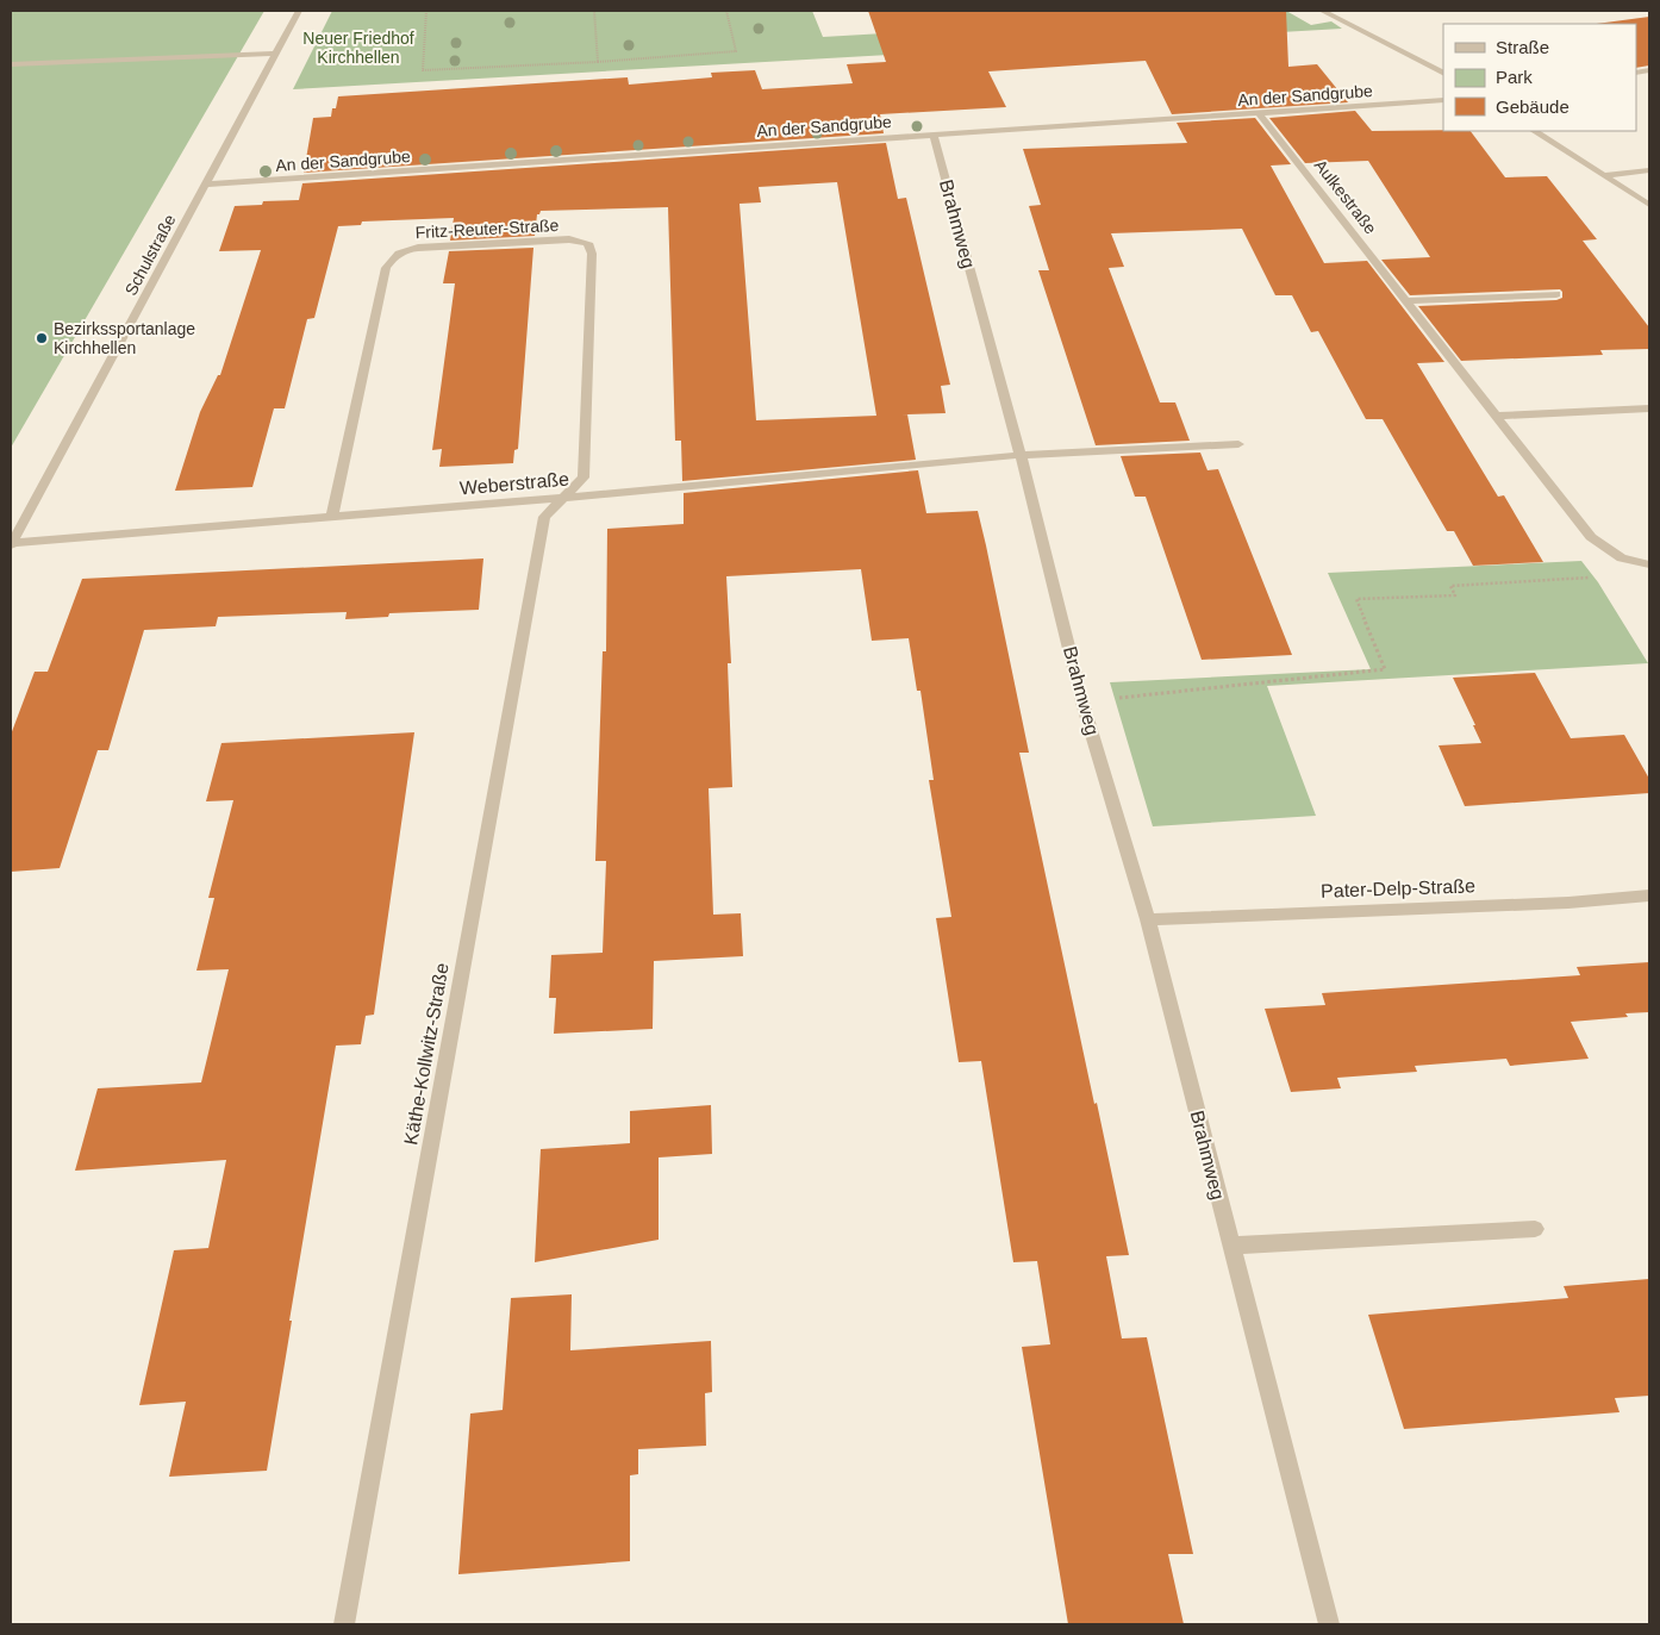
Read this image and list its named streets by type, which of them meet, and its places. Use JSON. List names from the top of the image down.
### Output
{
  "streets": {
    "street": [
      "An der Sandgrube",
      "Aulkestraße",
      "Brahmweg",
      "Fritz-Reuter-Straße",
      "Schulstraße",
      "Weberstraße",
      "Pater-Delp-Straße",
      "Käthe-Kollwitz-Straße"
    ]
  },
  "crossings": [
    ["An der Sandgrube", "Aulkestraße"],
    ["An der Sandgrube", "Brahmweg"],
    ["An der Sandgrube", "Schulstraße"],
    ["Brahmweg", "Weberstraße"],
    ["Brahmweg", "Pater-Delp-Straße"],
    ["Fritz-Reuter-Straße", "Weberstraße"],
    ["Fritz-Reuter-Straße", "Käthe-Kollwitz-Straße"],
    ["Schulstraße", "Weberstraße"],
    ["Weberstraße", "Käthe-Kollwitz-Straße"]
  ],
  "parks": ["Neuer Friedhof Kirchhellen"],
  "places": ["Bezirkssportanlage Kirchhellen"],
  "legend": ["Straße", "Park", "Gebäude"]
}
